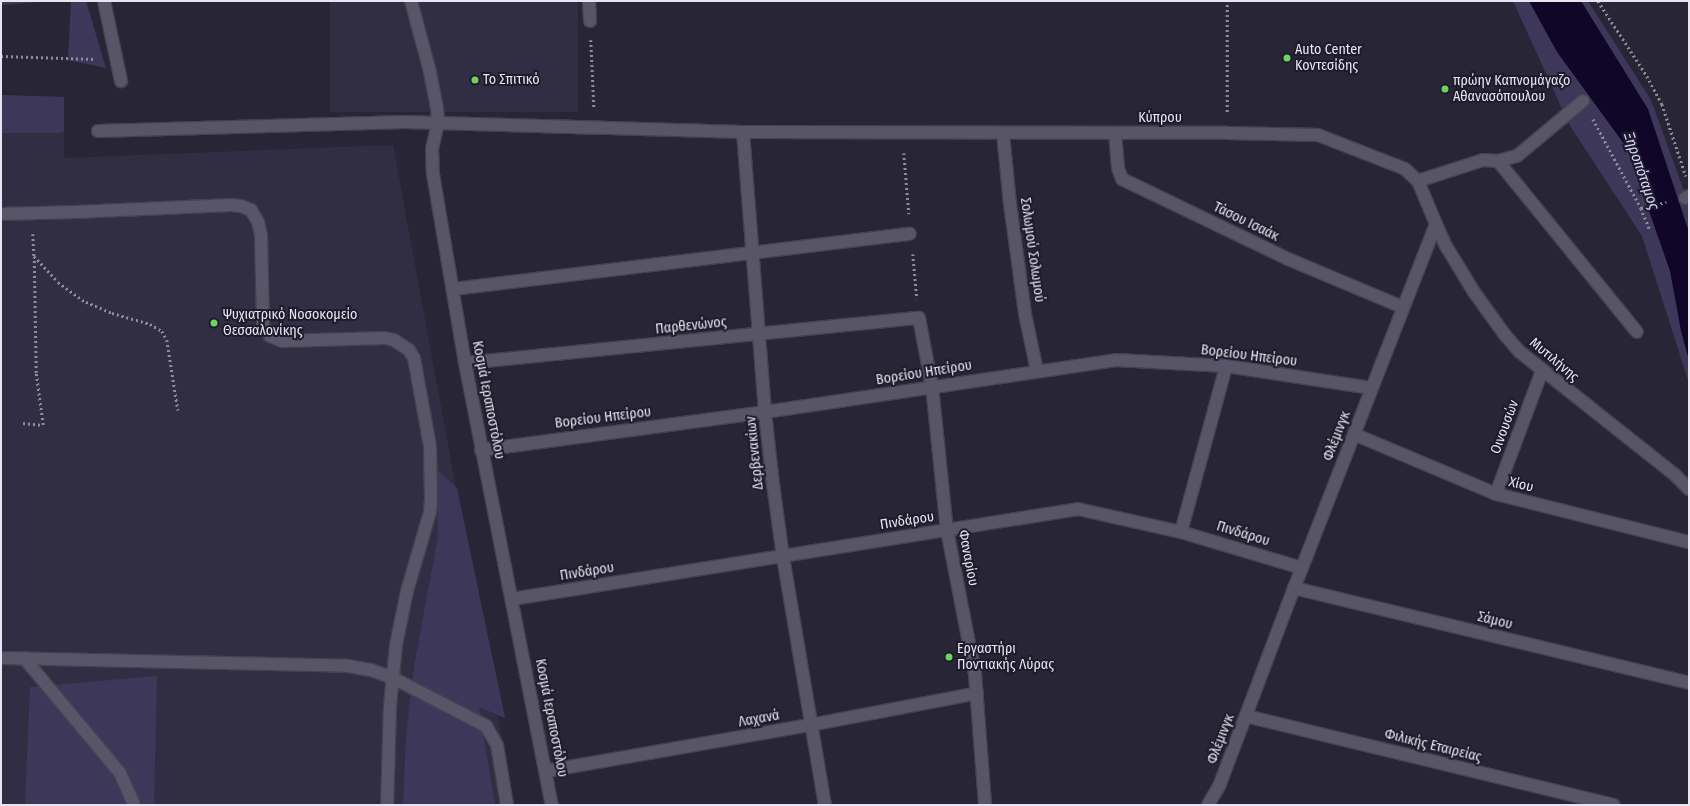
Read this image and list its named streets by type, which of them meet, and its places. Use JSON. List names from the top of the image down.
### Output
{
  "streets": {
    "street": [
      "Κύπρου",
      "Τάσου Ισαάκ",
      "Σολωμού Σολωμού",
      "Παρθενώνος",
      "Βορείου Ηπείρου",
      "Μυτιλήνης",
      "Κοσμά Ιεραποστόλου",
      "Οινουσών",
      "Φλέμινγκ",
      "Δερβενακίων",
      "Χίου",
      "Πινδάρου",
      "Φαναρίου",
      "Σάμου",
      "Λαχανά",
      "Φιλικής Εταιρείας"
    ]
  },
  "crossings": [
    ["Κύπρου", "Τάσου Ισαάκ"],
    ["Κύπρου", "Σολωμού Σολωμού"],
    ["Κύπρου", "Κοσμά Ιεραποστόλου"],
    ["Κύπρου", "Δερβενακίων"],
    ["Τάσου Ισαάκ", "Φλέμινγκ"],
    ["Σολωμού Σολωμού", "Βορείου Ηπείρου"],
    ["Παρθενώνος", "Κοσμά Ιεραποστόλου"],
    ["Παρθενώνος", "Δερβενακίων"],
    ["Παρθενώνος", "Φαναρίου"],
    ["Βορείου Ηπείρου", "Κοσμά Ιεραποστόλου"],
    ["Βορείου Ηπείρου", "Φλέμινγκ"],
    ["Βορείου Ηπείρου", "Δερβενακίων"],
    ["Βορείου Ηπείρου", "Φαναρίου"],
    ["Μυτιλήνης", "Οινουσών"],
    ["Μυτιλήνης", "Φλέμινγκ"],
    ["Κοσμά Ιεραποστόλου", "Πινδάρου"],
    ["Κοσμά Ιεραποστόλου", "Λαχανά"],
    ["Οινουσών", "Χίου"],
    ["Φλέμινγκ", "Χίου"],
    ["Φλέμινγκ", "Πινδάρου"],
    ["Φλέμινγκ", "Σάμου"],
    ["Φλέμινγκ", "Φιλικής Εταιρείας"],
    ["Δερβενακίων", "Πινδάρου"],
    ["Δερβενακίων", "Λαχανά"],
    ["Πινδάρου", "Φαναρίου"],
    ["Φαναρίου", "Λαχανά"]
  ],
  "water": ["Ξηροπόταμος"],
  "places": [
    "Auto Center Κοντεσίδης",
    "Το Σπιτικό",
    "πρώην Καπνομάγαζο Αθανασόπουλου",
    "Ψυχιατρικό Νοσοκομείο Θεσσαλονίκης",
    "Εργαστήρι Ποντιακής Λύρας"
  ]
}
